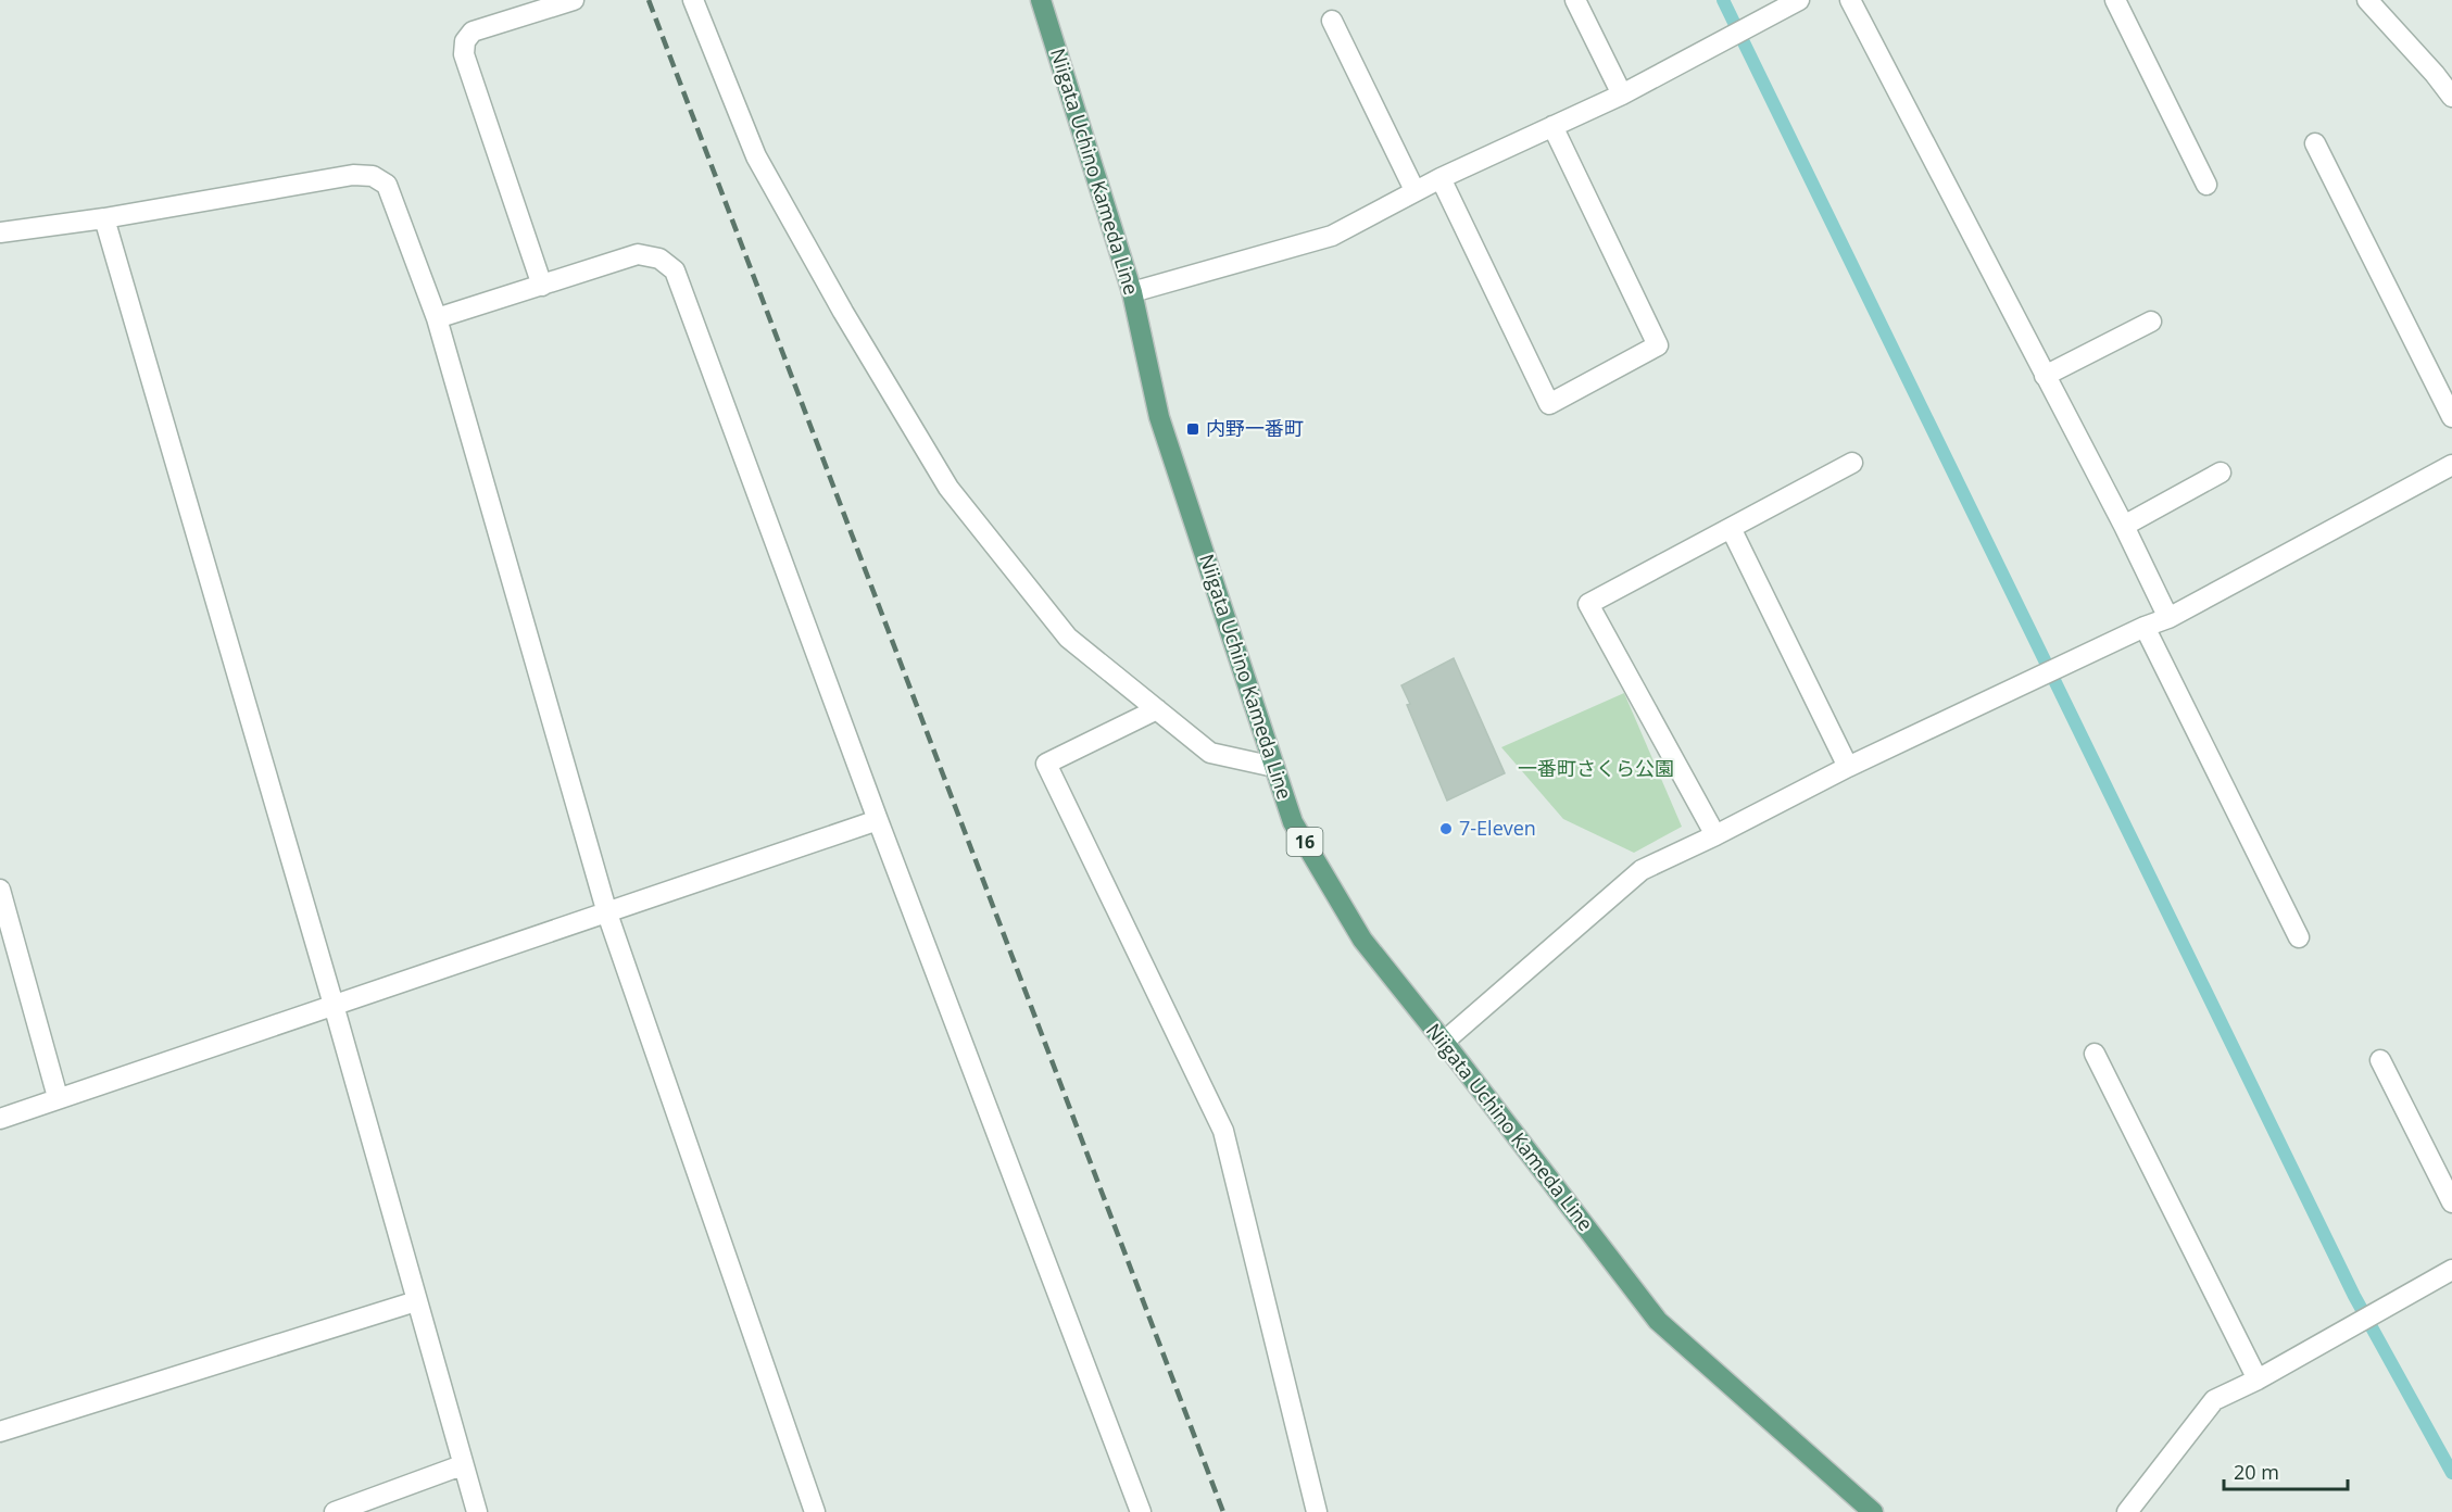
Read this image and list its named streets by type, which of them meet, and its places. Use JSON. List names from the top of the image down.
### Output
{
  "streets": {
    "main road": ["Niigata Uchino Kameda Line", "16"]
  },
  "parks": ["一番町さくら公園"],
  "places": {
    "transit": ["内野一番町"],
    "other": ["7-Eleven"]
  },
  "scale_bar": "20 m"
}
